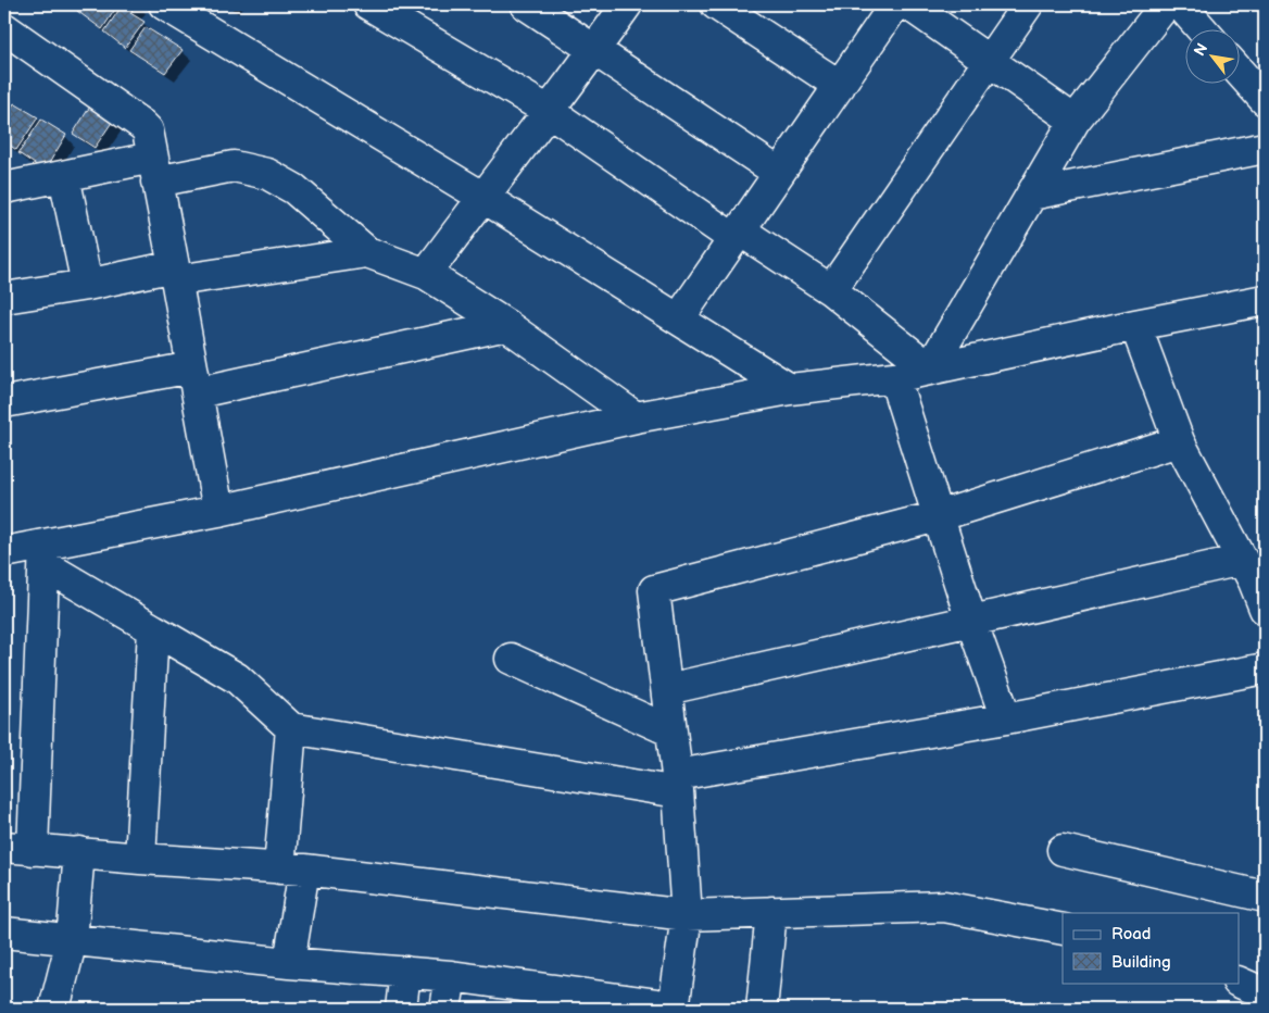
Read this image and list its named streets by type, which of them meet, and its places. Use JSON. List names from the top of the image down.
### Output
{
  "legend": ["Road", "Building"],
  "north": "top left"
}
